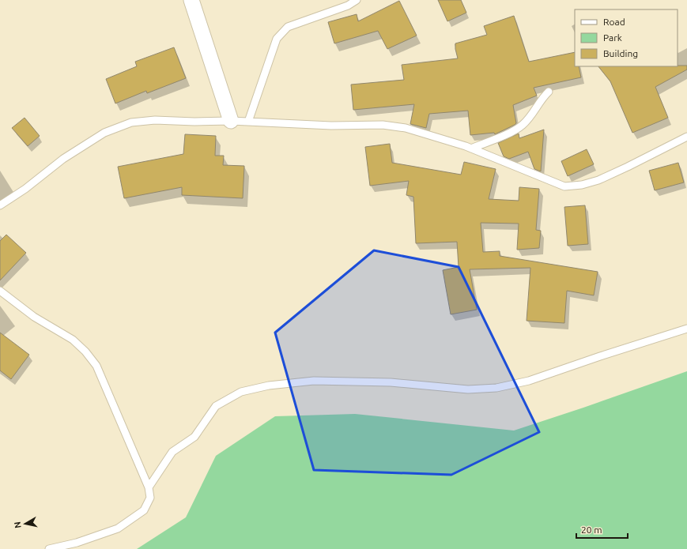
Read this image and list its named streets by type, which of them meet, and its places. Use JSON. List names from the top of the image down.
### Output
{
  "legend": ["Road", "Park", "Building"],
  "scale_bar": "20 m",
  "north": "left"
}
